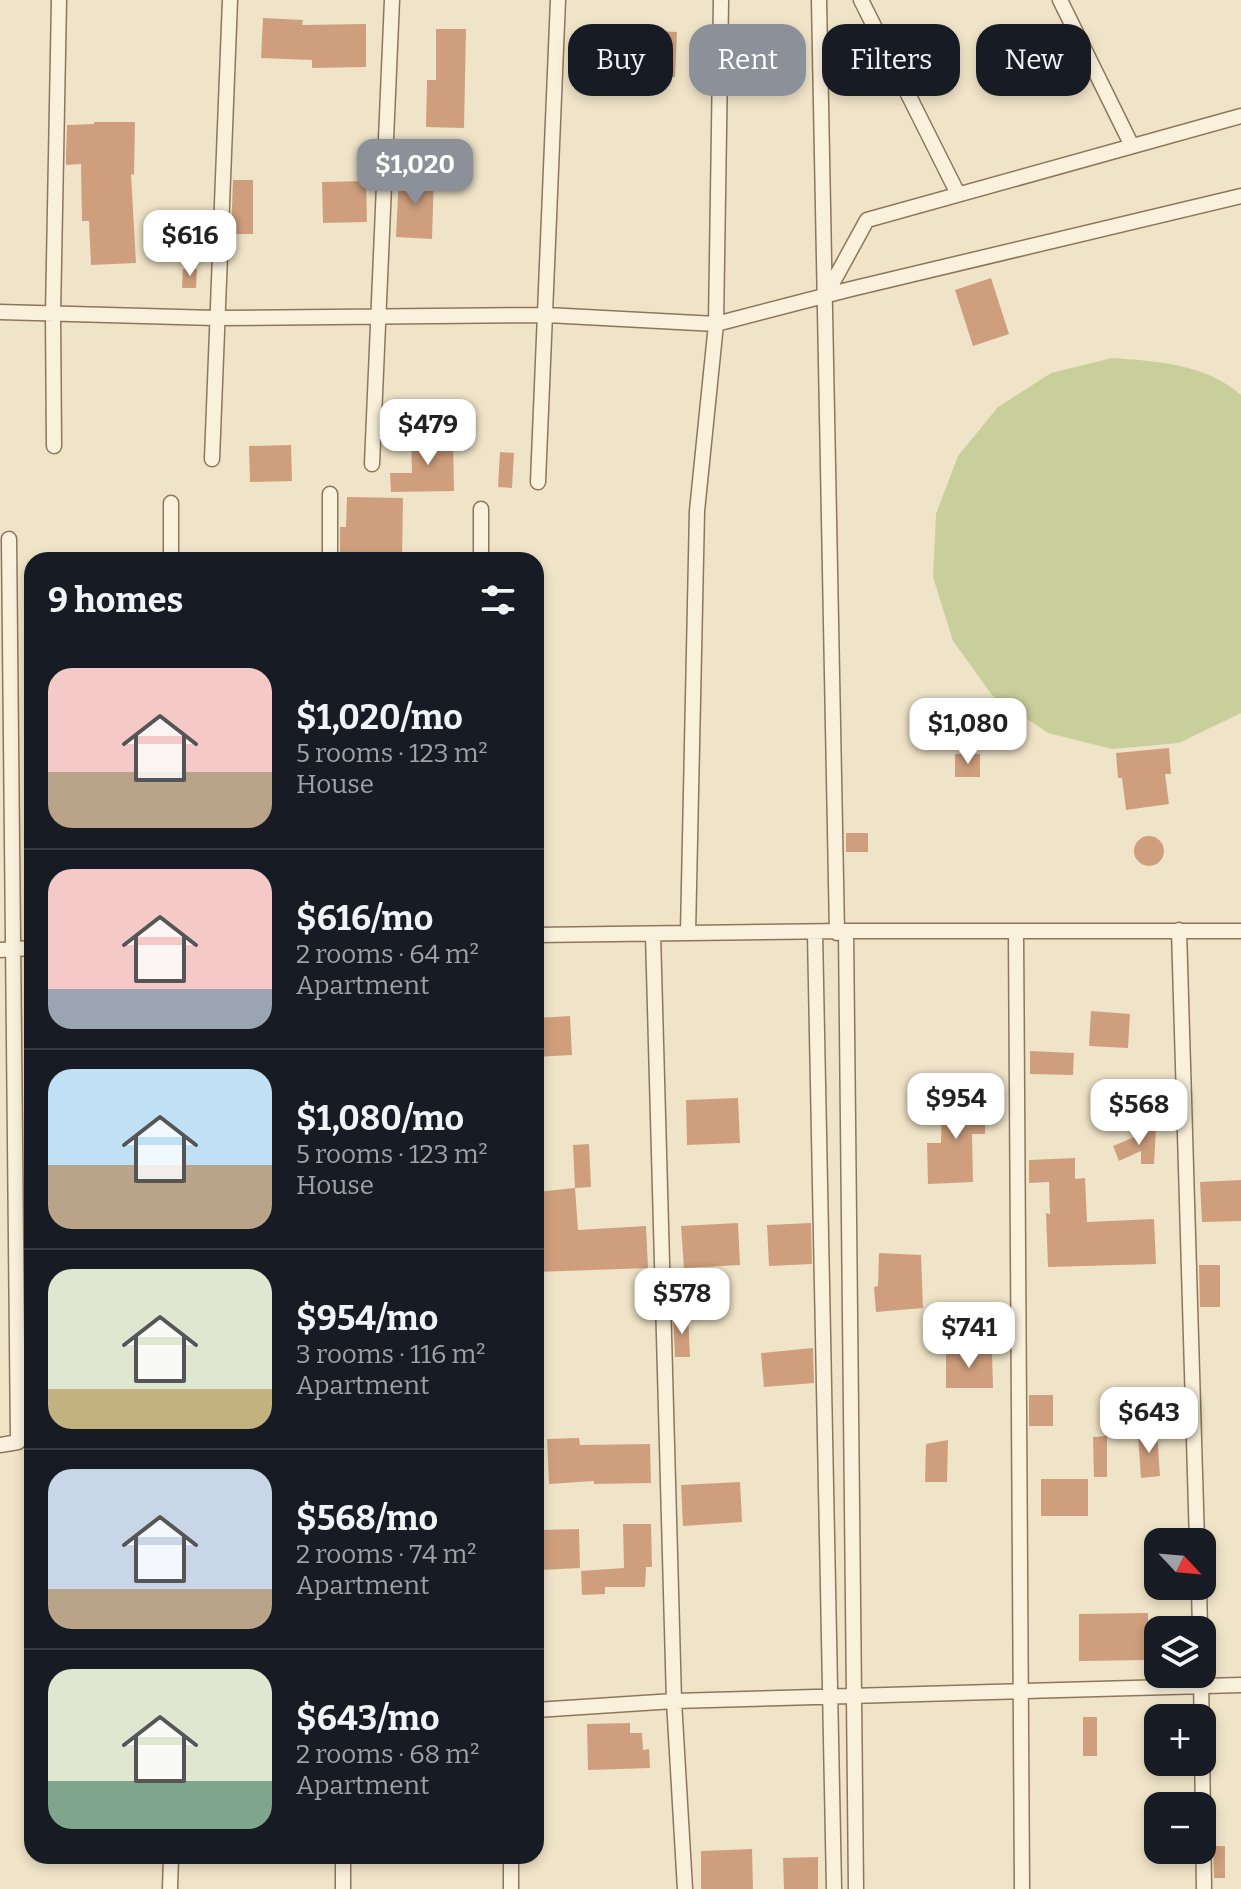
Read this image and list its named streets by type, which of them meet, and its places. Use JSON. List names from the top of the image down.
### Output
{
  "north": "bottom right",
  "page": {
    "chip": [
      "Buy",
      "Rent",
      "Filters",
      "New"
    ],
    "price": [
      "$1,020",
      "$616",
      "$479",
      "$1,080",
      "$954",
      "$568",
      "$578",
      "$741",
      "$643"
    ],
    "heading": "9 homes",
    "list": [
      {
        "name": "$1,020/mo",
        "note": "5 rooms · 123 m² · House"
      },
      {
        "name": "$616/mo",
        "note": "2 rooms · 64 m² · Apartment"
      },
      {
        "name": "$1,080/mo",
        "note": "5 rooms · 123 m² · House"
      },
      {
        "name": "$954/mo",
        "note": "3 rooms · 116 m² · Apartment"
      },
      {
        "name": "$568/mo",
        "note": "2 rooms · 74 m² · Apartment"
      },
      {
        "name": "$643/mo",
        "note": "2 rooms · 68 m² · Apartment"
      }
    ],
    "map_buttons": ["+", "−"]
  }
}
